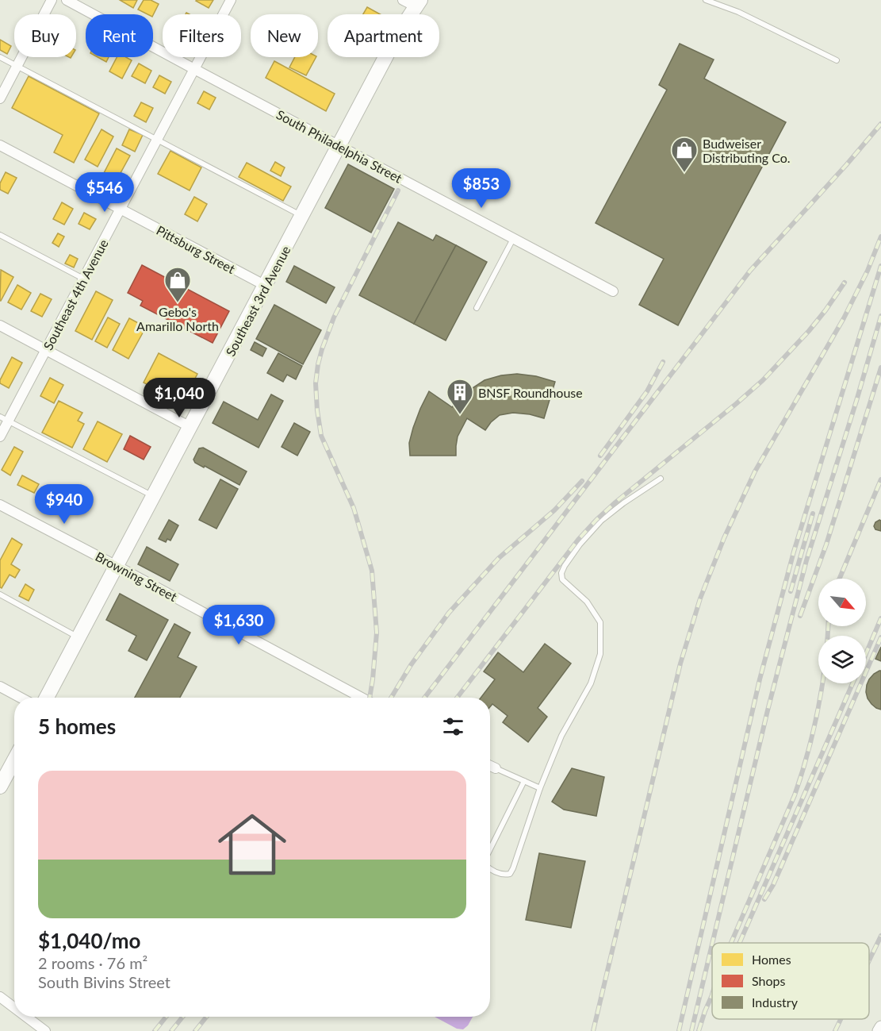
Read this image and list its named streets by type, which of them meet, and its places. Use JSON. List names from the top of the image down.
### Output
{
  "streets": {
    "main road": ["Southeast 3rd Avenue"],
    "street": [
      "South Philadelphia Street",
      "Pittsburg Street",
      "Southeast 4th Avenue",
      "Browning Street"
    ]
  },
  "crossings": [
    ["South Philadelphia Street", "Southeast 4th Avenue"],
    ["South Philadelphia Street", "Southeast 3rd Avenue"],
    ["Pittsburg Street", "Southeast 4th Avenue"],
    ["Pittsburg Street", "Southeast 3rd Avenue"],
    ["Southeast 3rd Avenue", "Browning Street"]
  ],
  "places": {
    "shop": ["Budweiser Distributing Co.", "Gebo's Amarillo North"],
    "building": ["BNSF Roundhouse"]
  },
  "legend": ["Homes", "Shops", "Industry"],
  "north": "bottom right",
  "page": {
    "chip": [
      "Buy",
      "Rent",
      "Filters",
      "New",
      "Apartment"
    ],
    "price": [
      "$853",
      "$546",
      "$1,040",
      "$940",
      "$1,630"
    ],
    "heading": "5 homes",
    "list": [
      {
        "name": "$1,040/mo",
        "note": "2 rooms · 76 m² · South Bivins Street"
      }
    ]
  }
}
